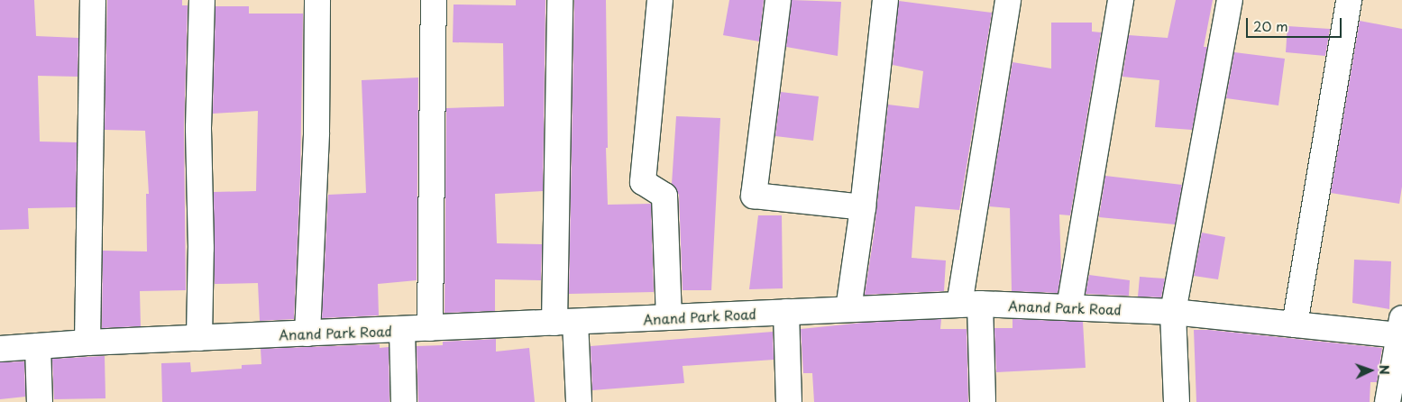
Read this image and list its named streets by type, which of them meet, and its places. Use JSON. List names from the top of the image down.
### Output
{
  "streets": {
    "street": ["Anand Park Road"]
  },
  "scale_bar": "20 m",
  "north": "right"
}
